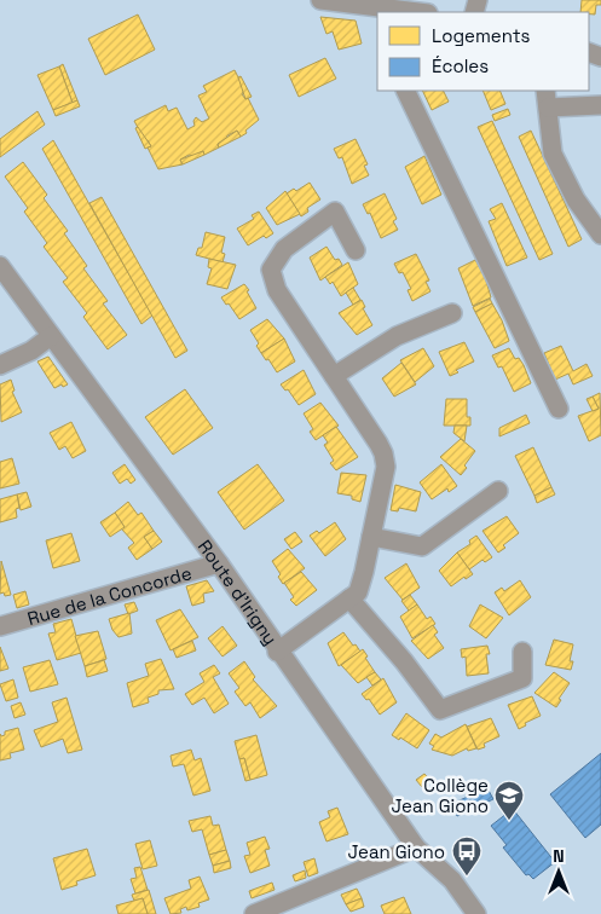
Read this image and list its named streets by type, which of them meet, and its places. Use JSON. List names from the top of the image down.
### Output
{
  "streets": {
    "street": ["Route d'Irigny", "Rue de la Concorde"]
  },
  "crossings": [
    ["Route d'Irigny", "Rue de la Concorde"]
  ],
  "places": {
    "school or university": ["Collège Jean Giono"],
    "bus stop": ["Jean Giono"]
  },
  "legend": ["Logements", "Écoles"],
  "north": "top"
}
